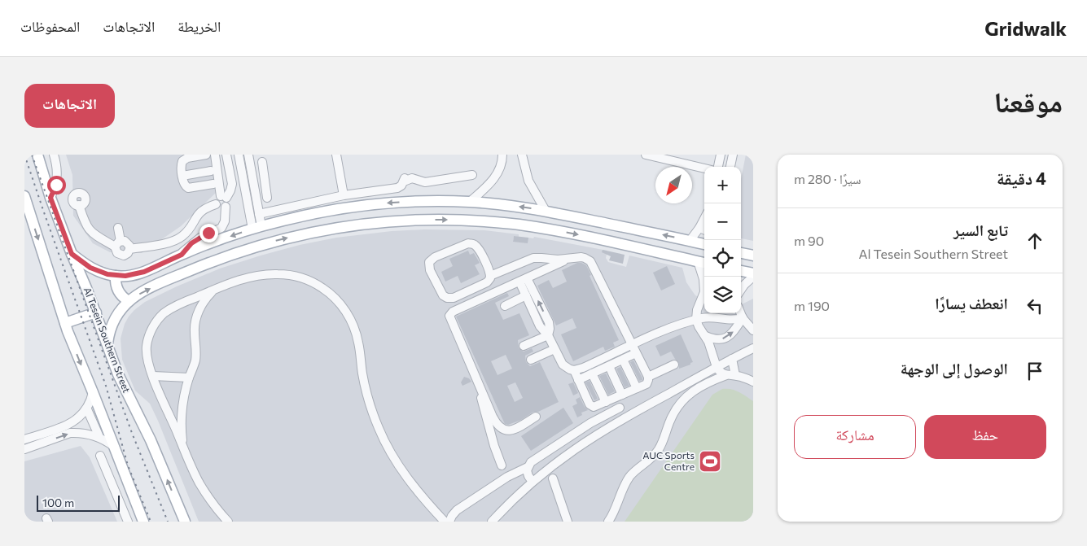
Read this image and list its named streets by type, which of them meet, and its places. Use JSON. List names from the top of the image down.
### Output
{
  "streets": {
    "main road": ["Al Tesein Southern Street"]
  },
  "places": {
    "sports": ["AUC Sports Centre"]
  },
  "scale_bar": "100 m",
  "north": "bottom left",
  "page": {
    "header": "Gridwalk",
    "nav": ["الخريطة", "الاتجاهات", "المحفوظات"],
    "title": "موقعنا",
    "buttons": [
      "الاتجاهات",
      ["حفظ", "مشاركة"]
    ],
    "heading": ["4 دقيقة", "سيرًا · 280 m"],
    "map_buttons": ["+", "−"],
    "list": [
      ["تابع السير", "Al Tesein Southern Street", "90 m"],
      ["انعطف يسارًا", "190 m"],
      "الوصول إلى الوجهة"
    ],
    "scale": "100 m"
  }
}
